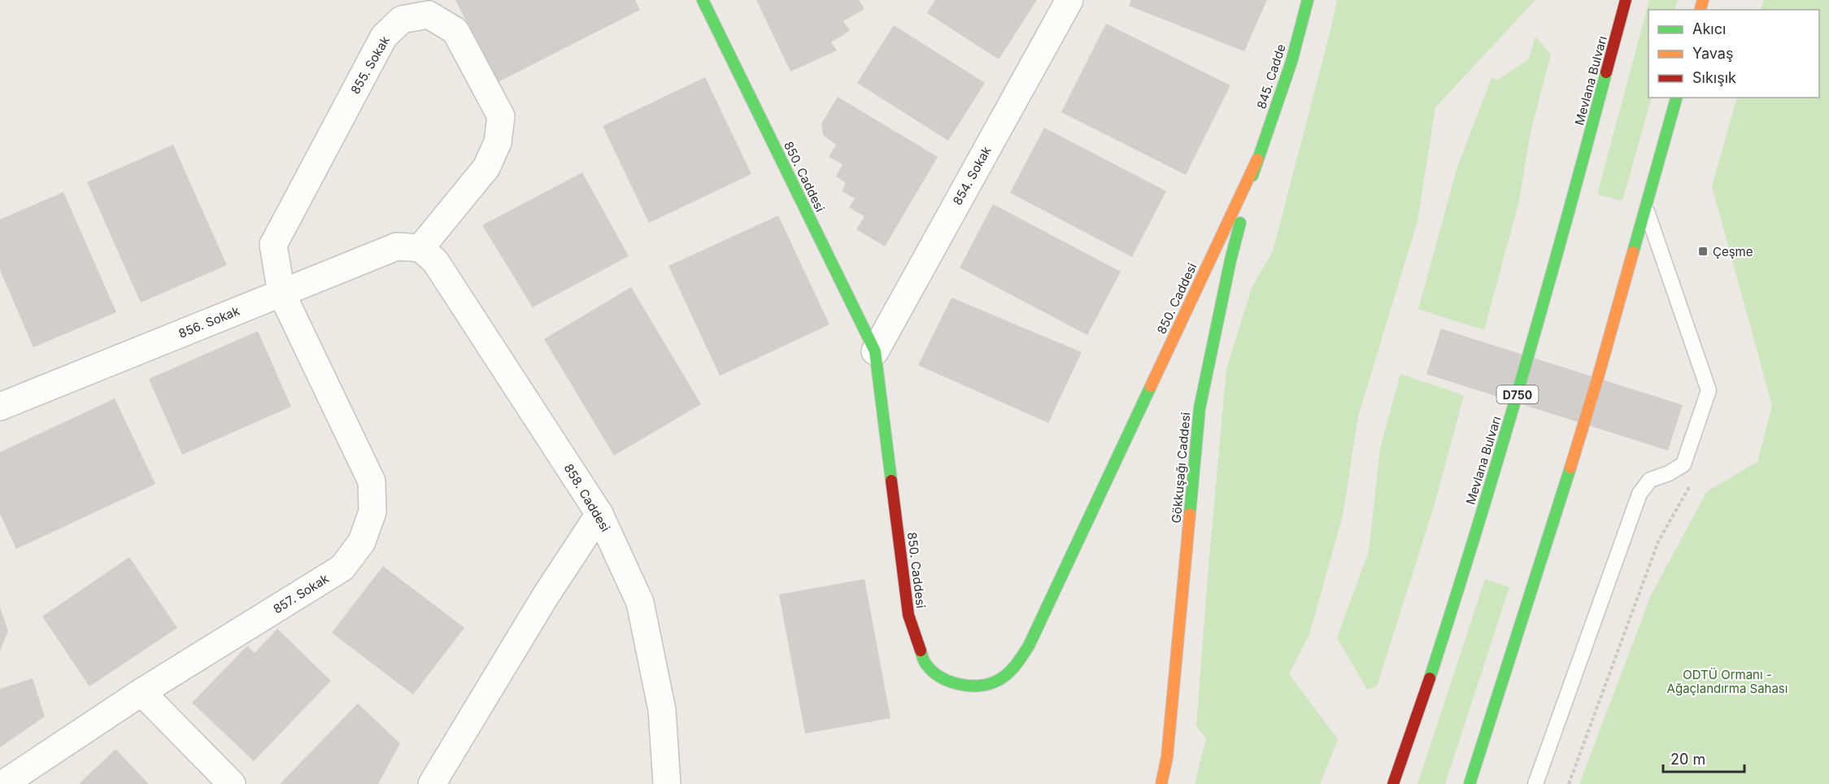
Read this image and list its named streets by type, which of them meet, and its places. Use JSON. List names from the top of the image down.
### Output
{
  "streets": {
    "main road": [
      "845. Cadde",
      "Mevlana Bulvarı",
      "850. Caddesi",
      "D750",
      "Gökkuşağı Caddesi"
    ],
    "street": [
      "855. Sokak",
      "854. Sokak",
      "856. Sokak",
      "858. Caddesi",
      "857. Sokak"
    ]
  },
  "crossings": [
    ["855. Sokak", "856. Sokak"],
    ["855. Sokak", "858. Caddesi"],
    ["855. Sokak", "857. Sokak"],
    ["845. Cadde", "850. Caddesi"],
    ["845. Cadde", "Gökkuşağı Caddesi"],
    ["854. Sokak", "850. Caddesi"],
    ["850. Caddesi", "Gökkuşağı Caddesi"],
    ["856. Sokak", "858. Caddesi"],
    ["856. Sokak", "857. Sokak"]
  ],
  "parks": ["ODTÜ Ormanı - Ağaçlandırma Sahası"],
  "places": {
    "transit": ["Çeşme"]
  },
  "legend": ["Akıcı", "Yavaş", "Sıkışık"],
  "scale_bar": "20 m"
}
